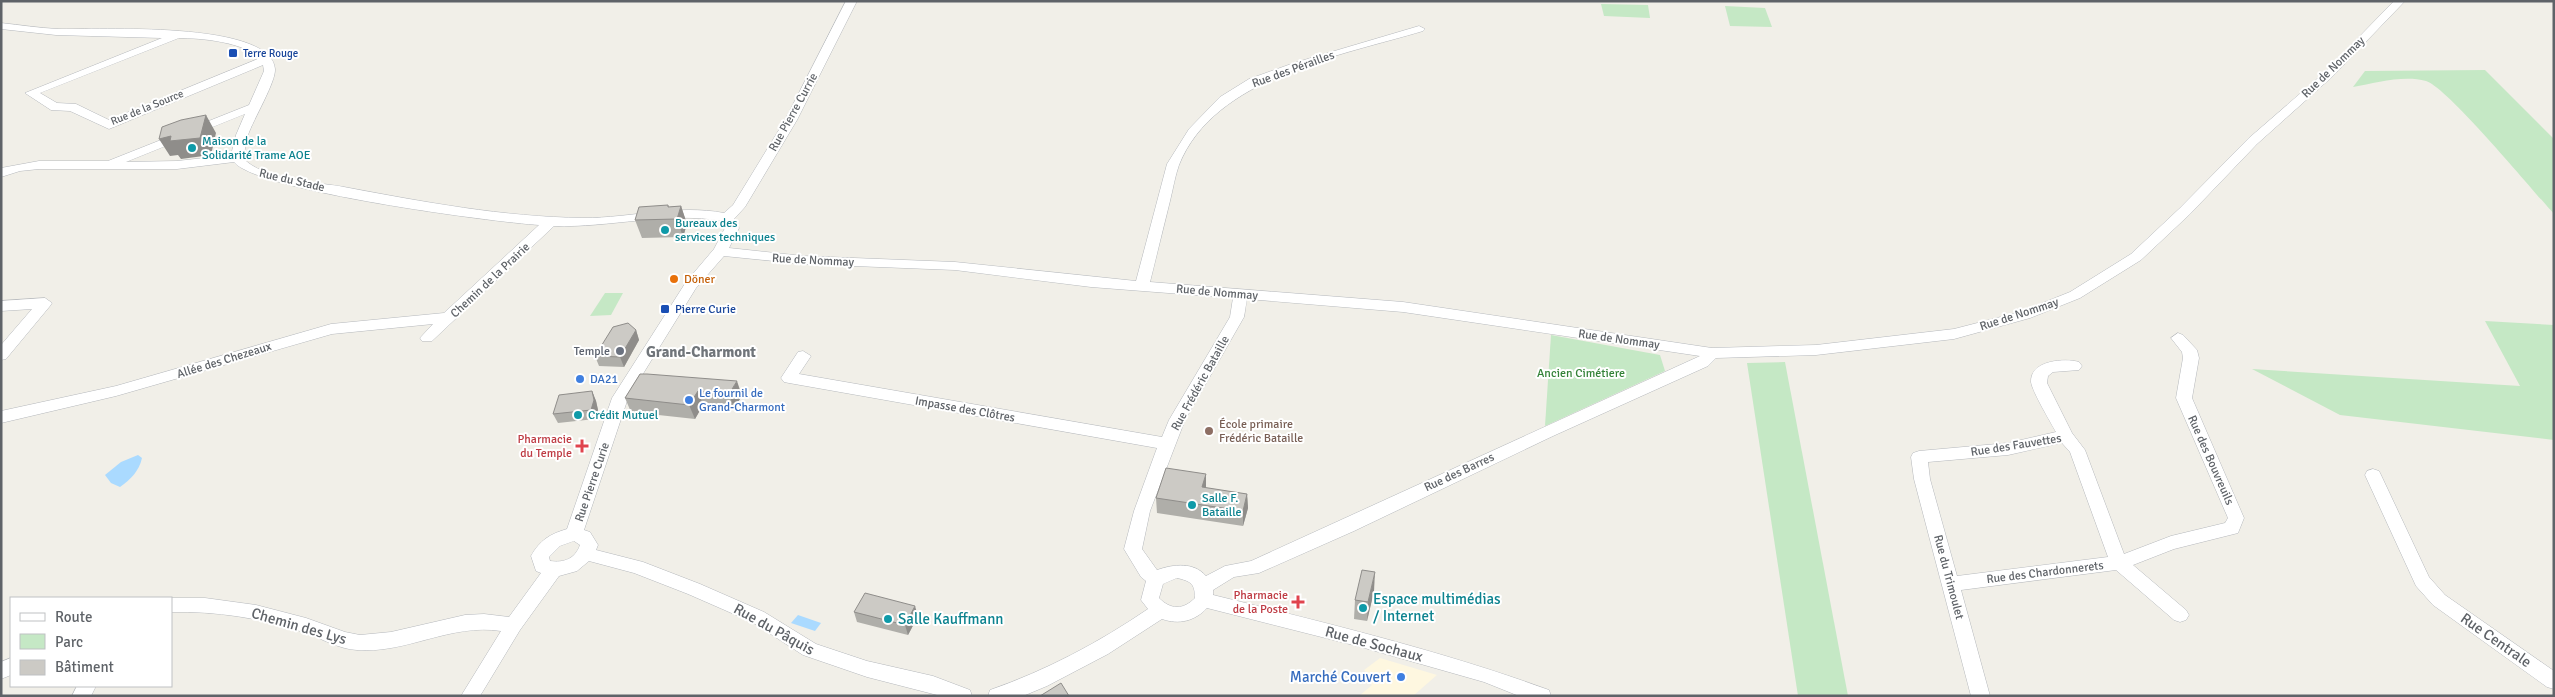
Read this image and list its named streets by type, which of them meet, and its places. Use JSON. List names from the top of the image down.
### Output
{
  "streets": {
    "street": [
      "Rue de Nommay",
      "Rue des Pérailles",
      "Rue de la Source",
      "Rue Pierre Currie",
      "Rue du Stade",
      "Chemin de la Prairie",
      "Allée des Chezeaux",
      "Rue Frédéric Bataille",
      "Impasse des Clôtres",
      "Rue des Fauvettes",
      "Rue des Bouvreuils",
      "Rue des Barres",
      "Rue Pierre Curie",
      "Rue des Chardonnerets",
      "Rue du Trimoulet",
      "Chemin des Lys",
      "Rue du Pâquis",
      "Rue Centrale",
      "Rue de Sochaux"
    ]
  },
  "crossings": [
    ["Rue de Nommay", "Rue des Pérailles"],
    ["Rue de Nommay", "Rue Frédéric Bataille"],
    ["Rue de Nommay", "Rue des Barres"],
    ["Rue de Nommay", "Rue Pierre Curie"],
    ["Rue Pierre Currie", "Rue du Stade"],
    ["Rue Pierre Currie", "Rue Pierre Curie"],
    ["Rue du Stade", "Chemin de la Prairie"],
    ["Rue du Stade", "Rue Pierre Curie"],
    ["Chemin de la Prairie", "Allée des Chezeaux"],
    ["Rue Frédéric Bataille", "Impasse des Clôtres"],
    ["Rue Frédéric Bataille", "Rue des Barres"],
    ["Rue Frédéric Bataille", "Rue de Sochaux"],
    ["Rue des Fauvettes", "Rue des Bouvreuils"],
    ["Rue des Fauvettes", "Rue des Chardonnerets"],
    ["Rue des Fauvettes", "Rue du Trimoulet"],
    ["Rue des Bouvreuils", "Rue des Chardonnerets"],
    ["Rue des Barres", "Rue de Sochaux"],
    ["Rue Pierre Curie", "Rue du Pâquis"],
    ["Rue des Chardonnerets", "Rue du Trimoulet"]
  ],
  "districts": ["Grand-Charmont"],
  "parks": ["Ancien Cimétiere"],
  "places": {
    "transit": ["Terre Rouge", "Pierre Curie"],
    "other": [
      "Maison de la Solidarité Trame AOE",
      "Bureaux des services techniques",
      "Döner",
      "Temple",
      "DA21",
      "Le fournil de Grand-Charmont",
      "Crédit Mutuel",
      "École primaire Frédéric Bataille",
      "Salle F. Bataille",
      "Espace multimédias / Internet",
      "Salle Kauffmann",
      "Marché Couvert"
    ],
    "health": ["Pharmacie du Temple", "Pharmacie de la Poste"]
  },
  "legend": ["Route", "Parc", "Bâtiment"]
}
